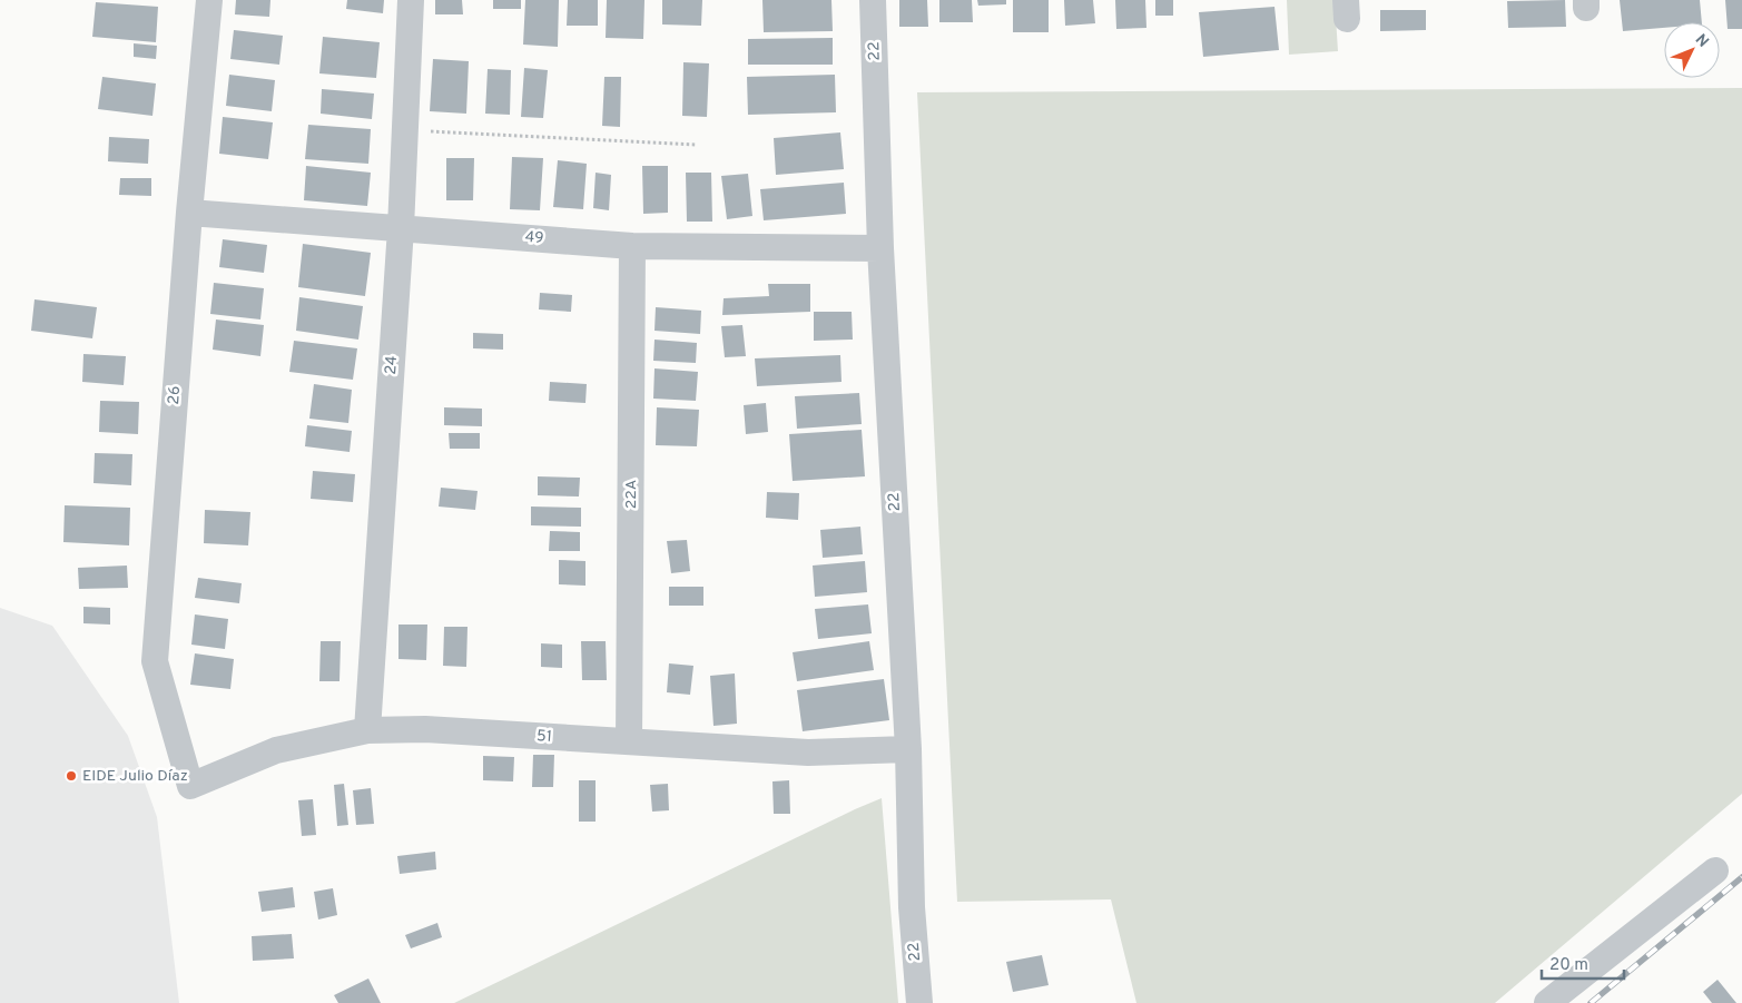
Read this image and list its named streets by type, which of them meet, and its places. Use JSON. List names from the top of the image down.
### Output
{
  "streets": {
    "street": [
      "22",
      "49",
      "24",
      "26",
      "22A",
      "51"
    ]
  },
  "crossings": [
    ["22", "49"],
    ["22", "51"],
    ["49", "24"],
    ["49", "26"],
    ["49", "22A"],
    ["24", "51"],
    ["26", "51"],
    ["22A", "51"]
  ],
  "places": ["EIDE Julio Díaz"],
  "scale_bar": "20 m",
  "north": "top right"
}
